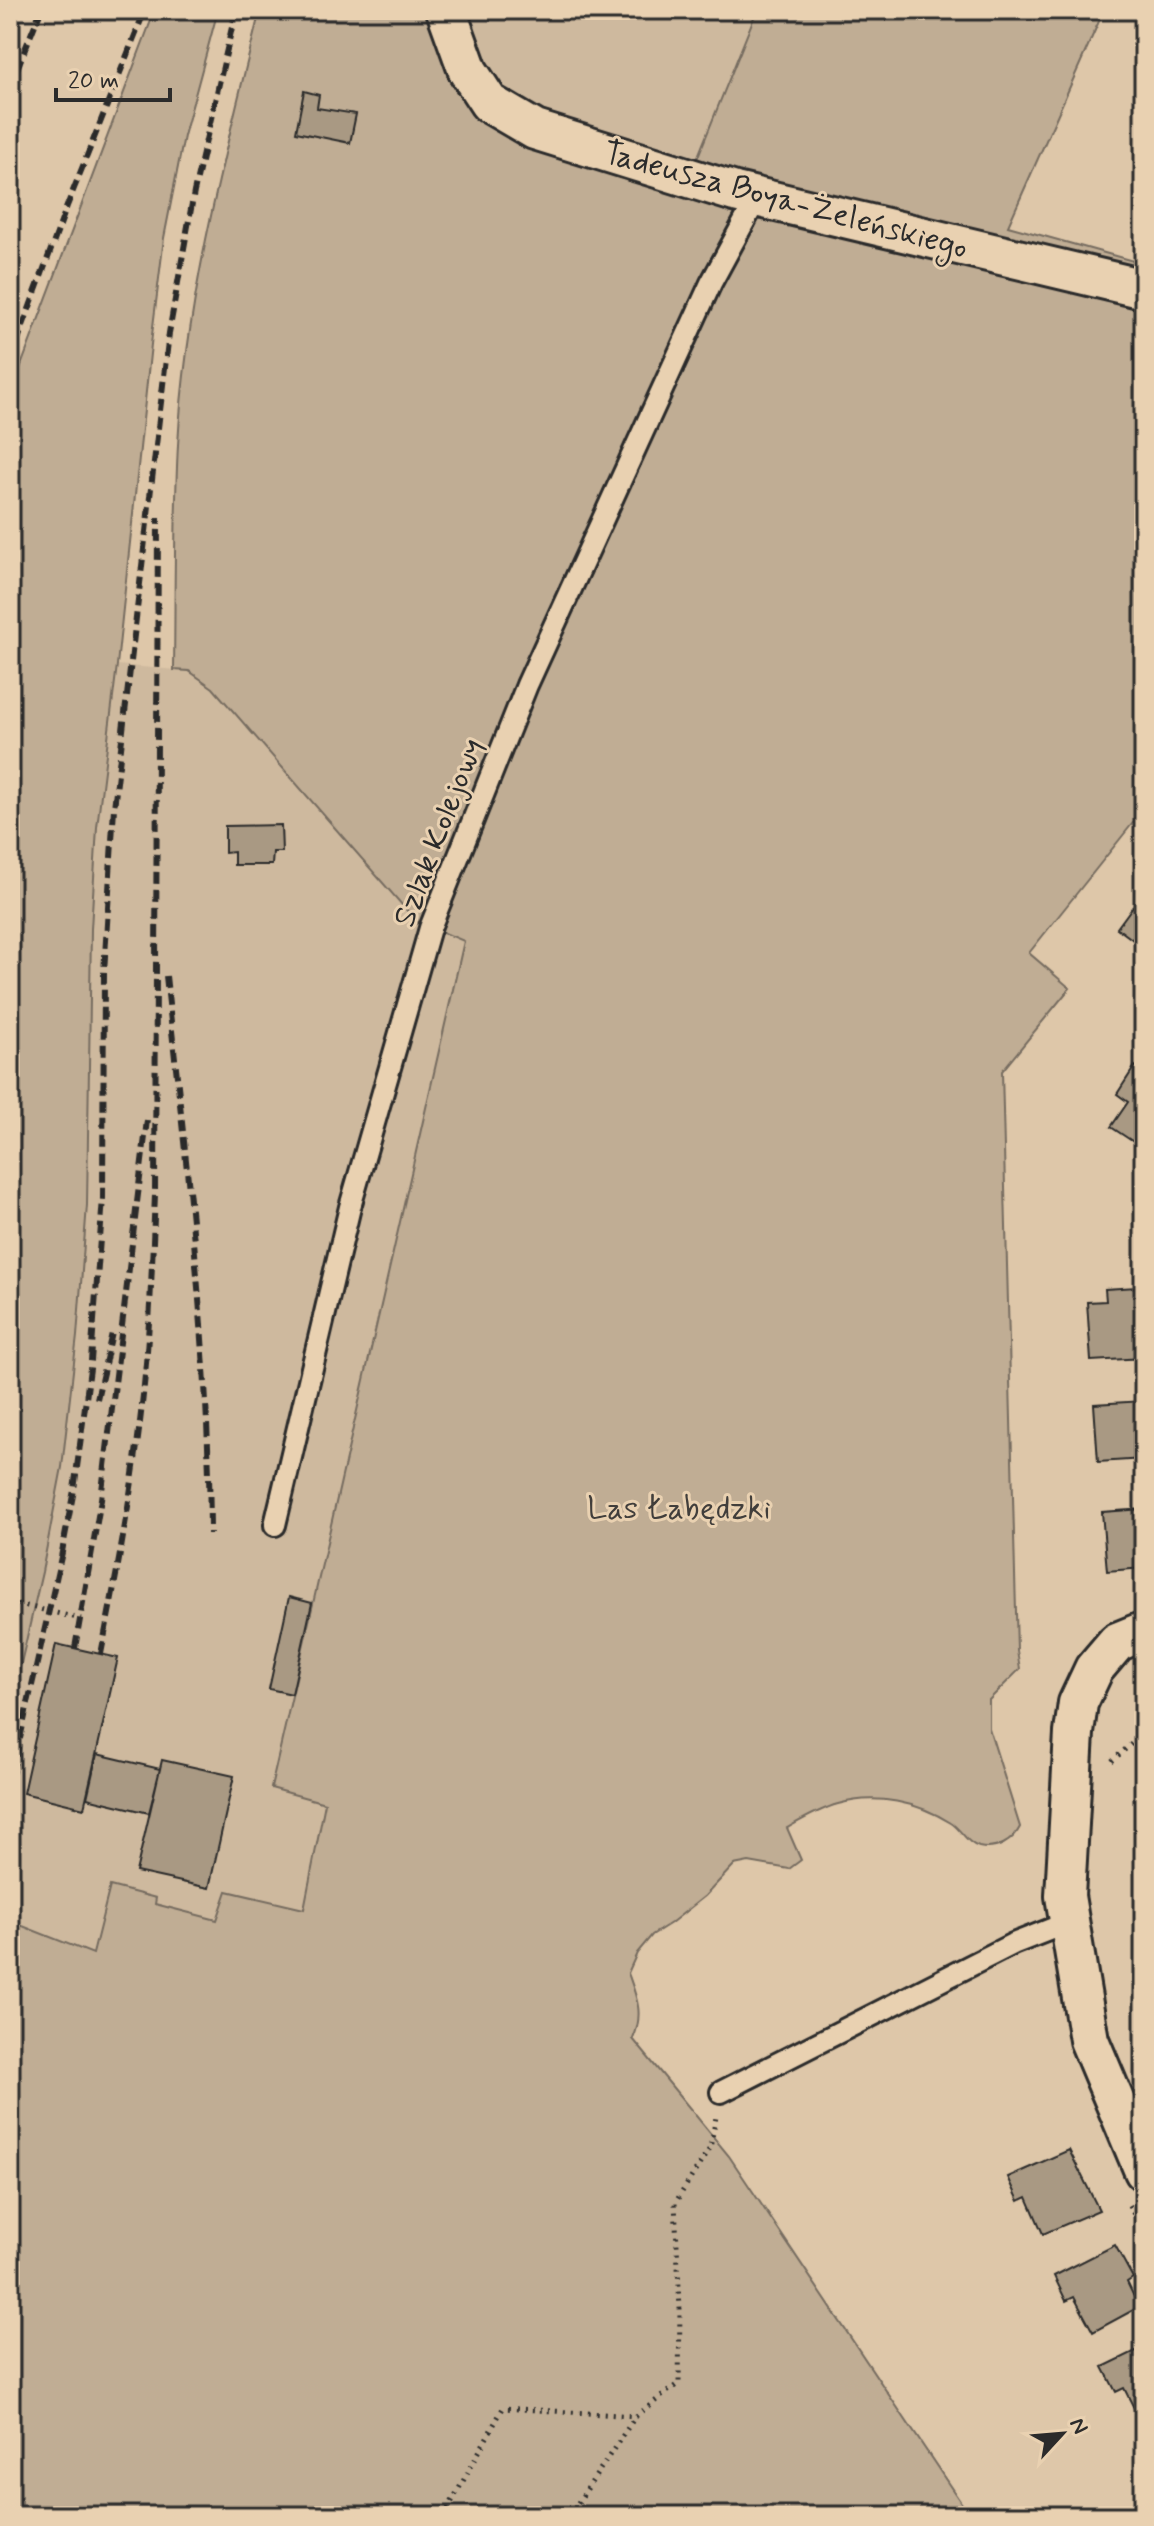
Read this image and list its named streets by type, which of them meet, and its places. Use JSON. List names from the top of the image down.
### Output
{
  "streets": {
    "street": ["Tadeusza Boya-Żeleńskiego"],
    "lane": ["Szlak Kolejowy"]
  },
  "crossings": [
    ["Tadeusza Boya-Żeleńskiego", "Szlak Kolejowy"]
  ],
  "parks": ["Las Łabędzki"],
  "scale_bar": "20 m",
  "north": "top right"
}
